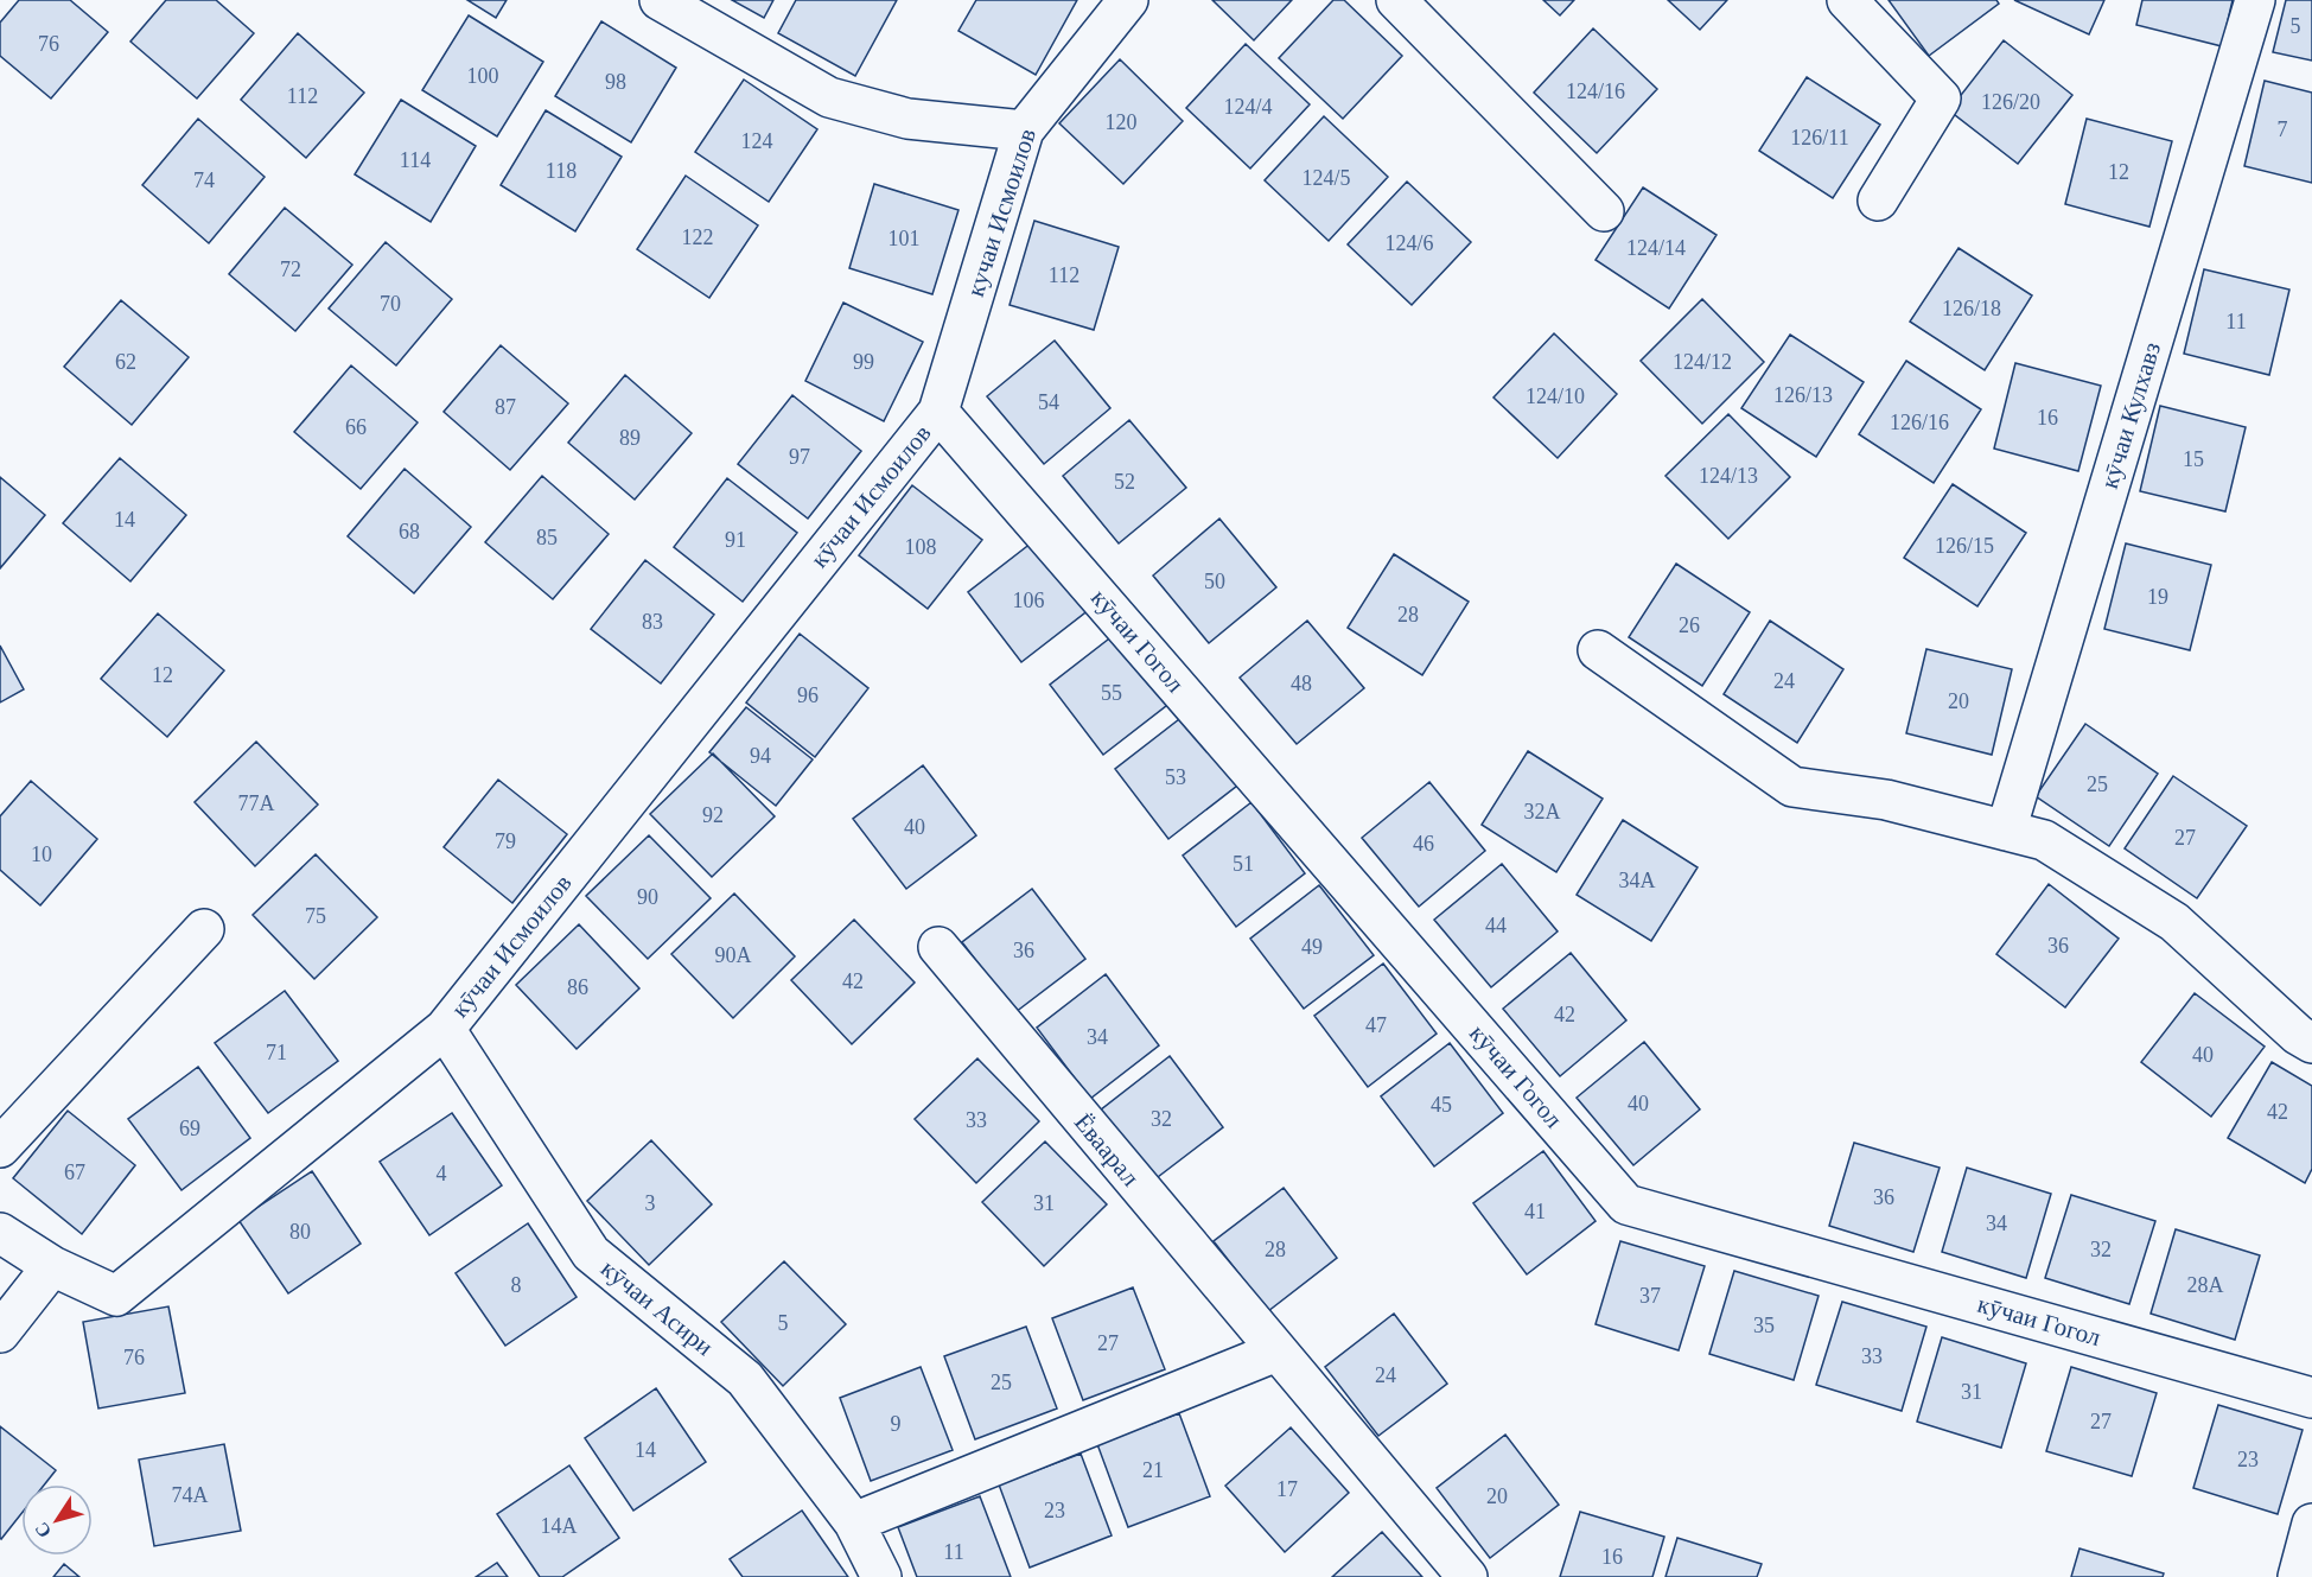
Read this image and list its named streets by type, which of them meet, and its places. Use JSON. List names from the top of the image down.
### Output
{
  "streets": {
    "street": [
      "кучаи Исмоилов",
      "кӯчаи Кулхавз",
      "кӯчаи Исмоилов",
      "кӯчаи Гогол",
      "Ёваарал",
      "кӯчаи Асири"
    ]
  },
  "crossings": [
    ["кучаи Исмоилов", "кӯчаи Исмоилов"],
    ["кучаи Исмоилов", "кӯчаи Гогол"],
    ["кӯчаи Исмоилов", "кӯчаи Гогол"],
    ["кӯчаи Исмоилов", "кӯчаи Асири"]
  ],
  "house_numbers": [
    "5",
    "76",
    "100",
    "98",
    "124/16",
    "112",
    "126/20",
    "124/4",
    "120",
    "7",
    "126/11",
    "124",
    "114",
    "118",
    "12",
    "124/5",
    "74",
    "122",
    "101",
    "124/6",
    "124/14",
    "72",
    "112",
    "70",
    "126/18",
    "11",
    "62",
    "99",
    "124/12",
    "126/13",
    "124/10",
    "54",
    "87",
    "16",
    "126/16",
    "66",
    "89",
    "97",
    "15",
    "124/13",
    "52",
    "14",
    "68",
    "85",
    "91",
    "126/15",
    "108",
    "50",
    "19",
    "106",
    "28",
    "83",
    "26",
    "12",
    "24",
    "48",
    "55",
    "96",
    "20",
    "94",
    "53",
    "25",
    "77А",
    "32А",
    "92",
    "40",
    "27",
    "79",
    "46",
    "10",
    "51",
    "34А",
    "90",
    "75",
    "44",
    "36",
    "49",
    "36",
    "90А",
    "42",
    "86",
    "42",
    "47",
    "34",
    "71",
    "40",
    "40",
    "45",
    "42",
    "32",
    "33",
    "69",
    "67",
    "4",
    "36",
    "3",
    "31",
    "41",
    "34",
    "80",
    "28",
    "32",
    "8",
    "28А",
    "37",
    "5",
    "35",
    "27",
    "33",
    "76",
    "24",
    "25",
    "31",
    "27",
    "9",
    "14",
    "23",
    "21",
    "17",
    "74А",
    "20",
    "23",
    "14А",
    "11",
    "16"
  ],
  "north": "bottom left"
}
